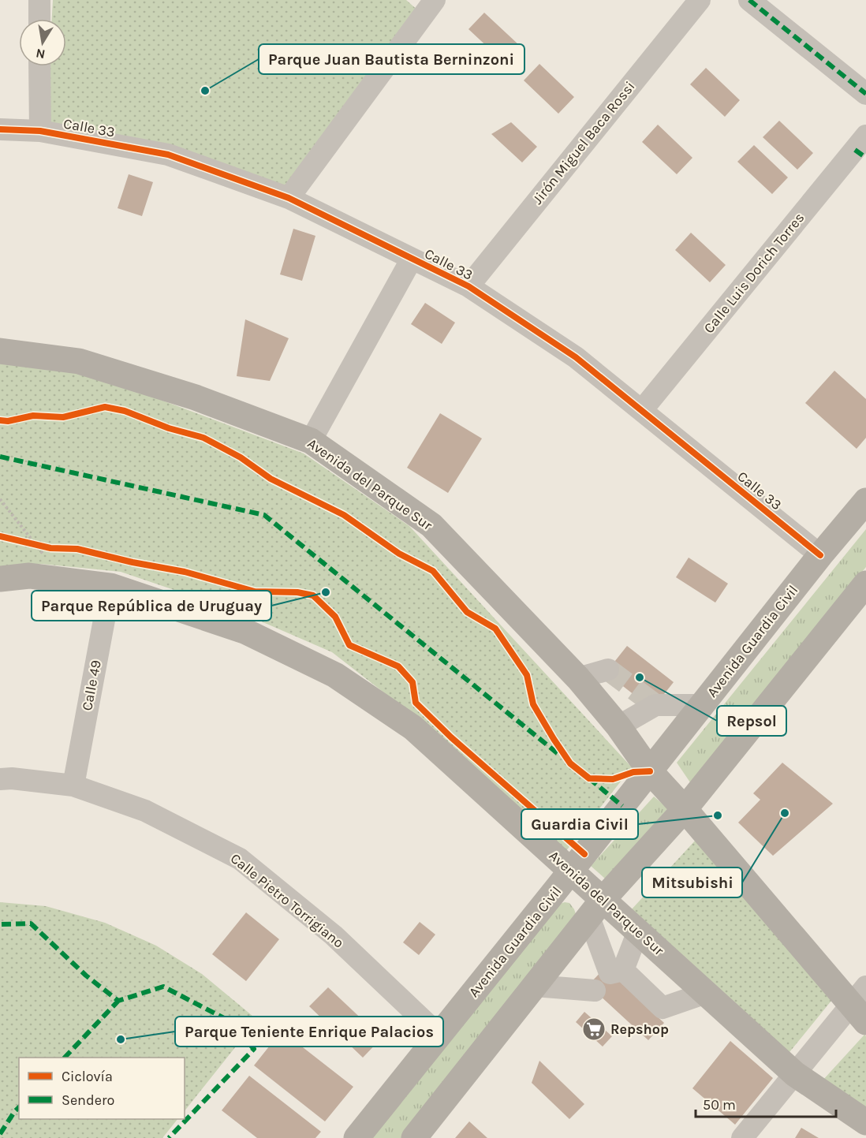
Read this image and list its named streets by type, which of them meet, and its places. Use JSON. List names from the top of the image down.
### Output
{
  "streets": {
    "main road": ["Avenida del Parque Sur", "Avenida Guardia Civil"],
    "street": [
      "Calle 33",
      "Jirón Miguel Baca Rossi",
      "Calle Luis Dorich Torres",
      "Calle 49",
      "Calle Pietro Torrigiano"
    ]
  },
  "crossings": [
    ["Calle 33", "Jirón Miguel Baca Rossi"],
    ["Calle 33", "Calle Luis Dorich Torres"],
    ["Calle 33", "Avenida Guardia Civil"],
    ["Avenida del Parque Sur", "Avenida Guardia Civil"],
    ["Avenida del Parque Sur", "Calle 49"],
    ["Avenida Guardia Civil", "Calle Pietro Torrigiano"],
    ["Calle 49", "Calle Pietro Torrigiano"]
  ],
  "places": {
    "other": [
      "Parque Juan Bautista Berninzoni",
      "Parque República de Uruguay",
      "Repsol",
      "Mitsubishi",
      "Guardia Civil",
      "Parque Teniente Enrique Palacios"
    ],
    "supermarket": ["Repshop"]
  },
  "legend": ["Ciclovía", "Sendero"],
  "scale_bar": "50 m",
  "north": "bottom"
}
